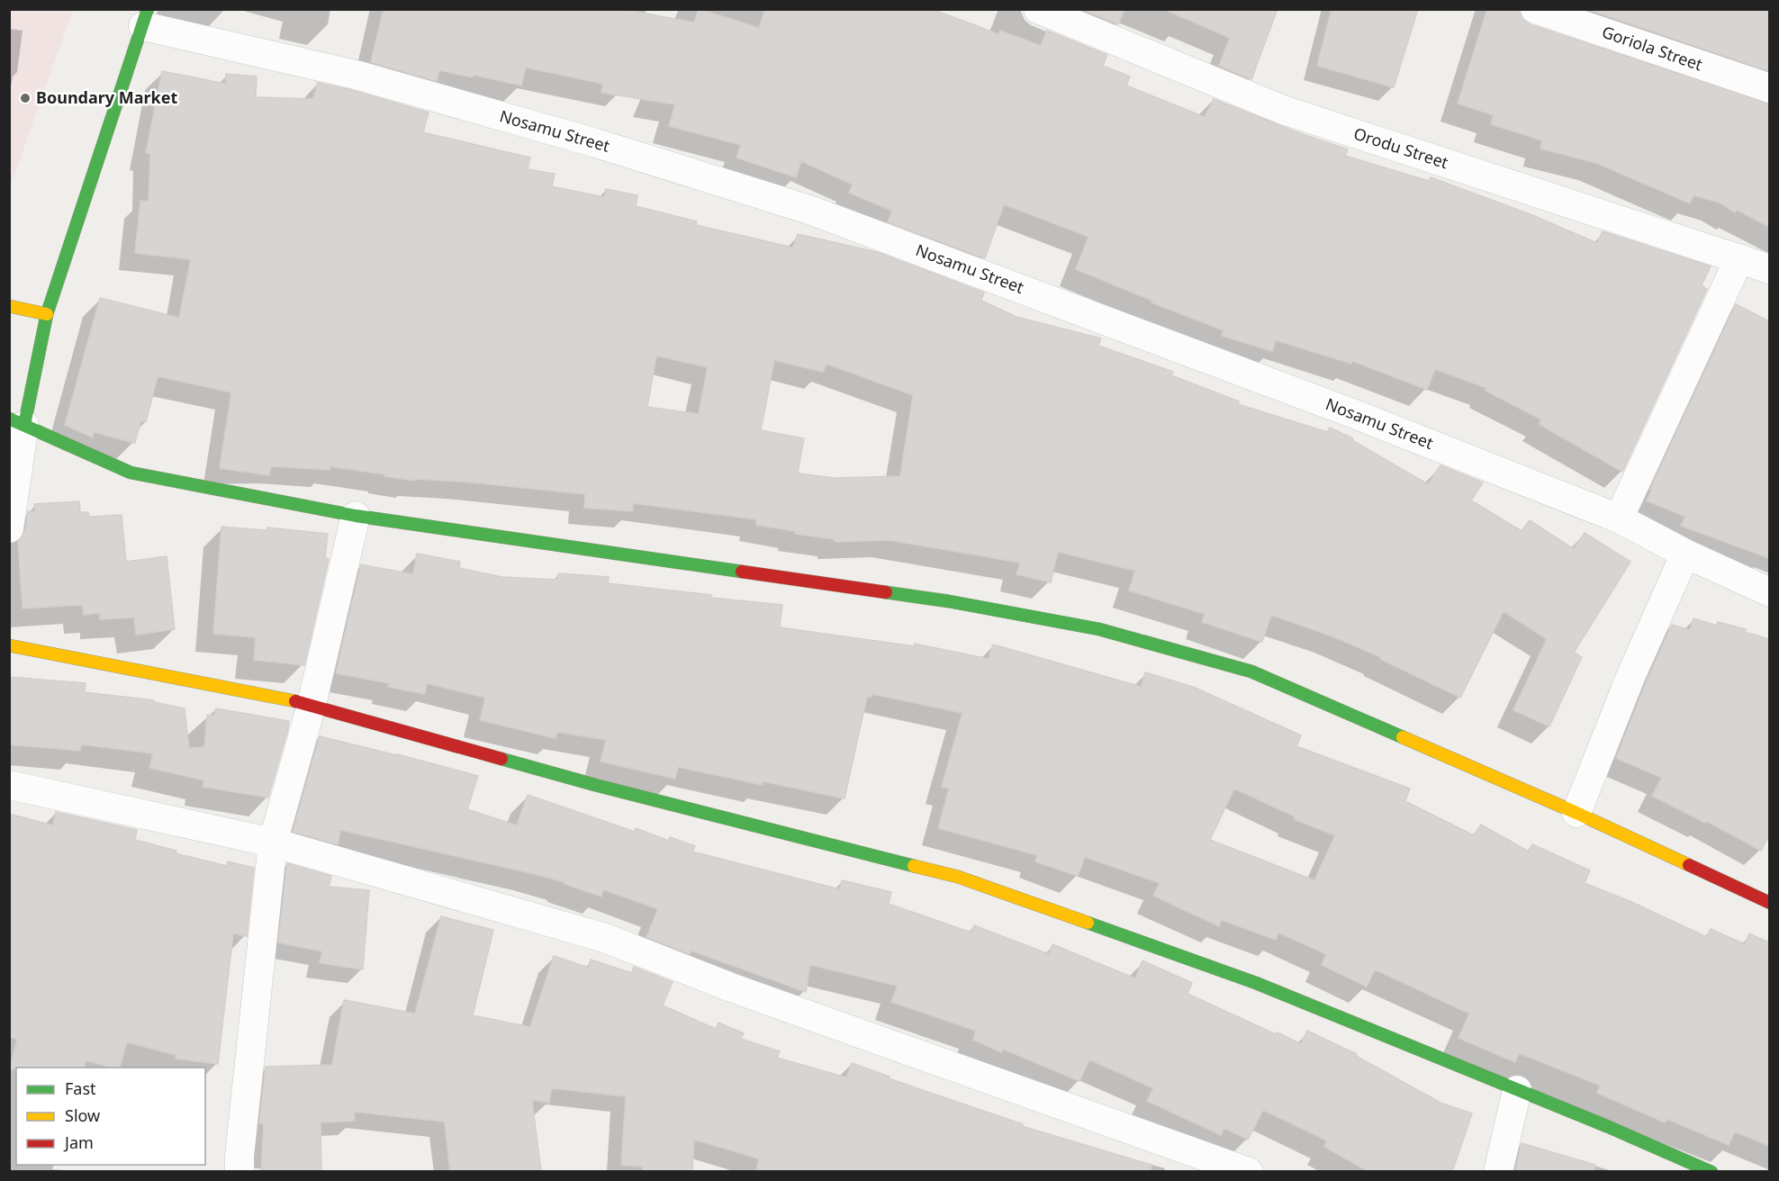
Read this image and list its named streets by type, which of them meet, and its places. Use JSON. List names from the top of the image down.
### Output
{
  "streets": {
    "street": ["Goriola Street", "Nosamu Street", "Orodu Street"]
  },
  "places": ["Boundary Market"],
  "legend": ["Fast", "Slow", "Jam"]
}
